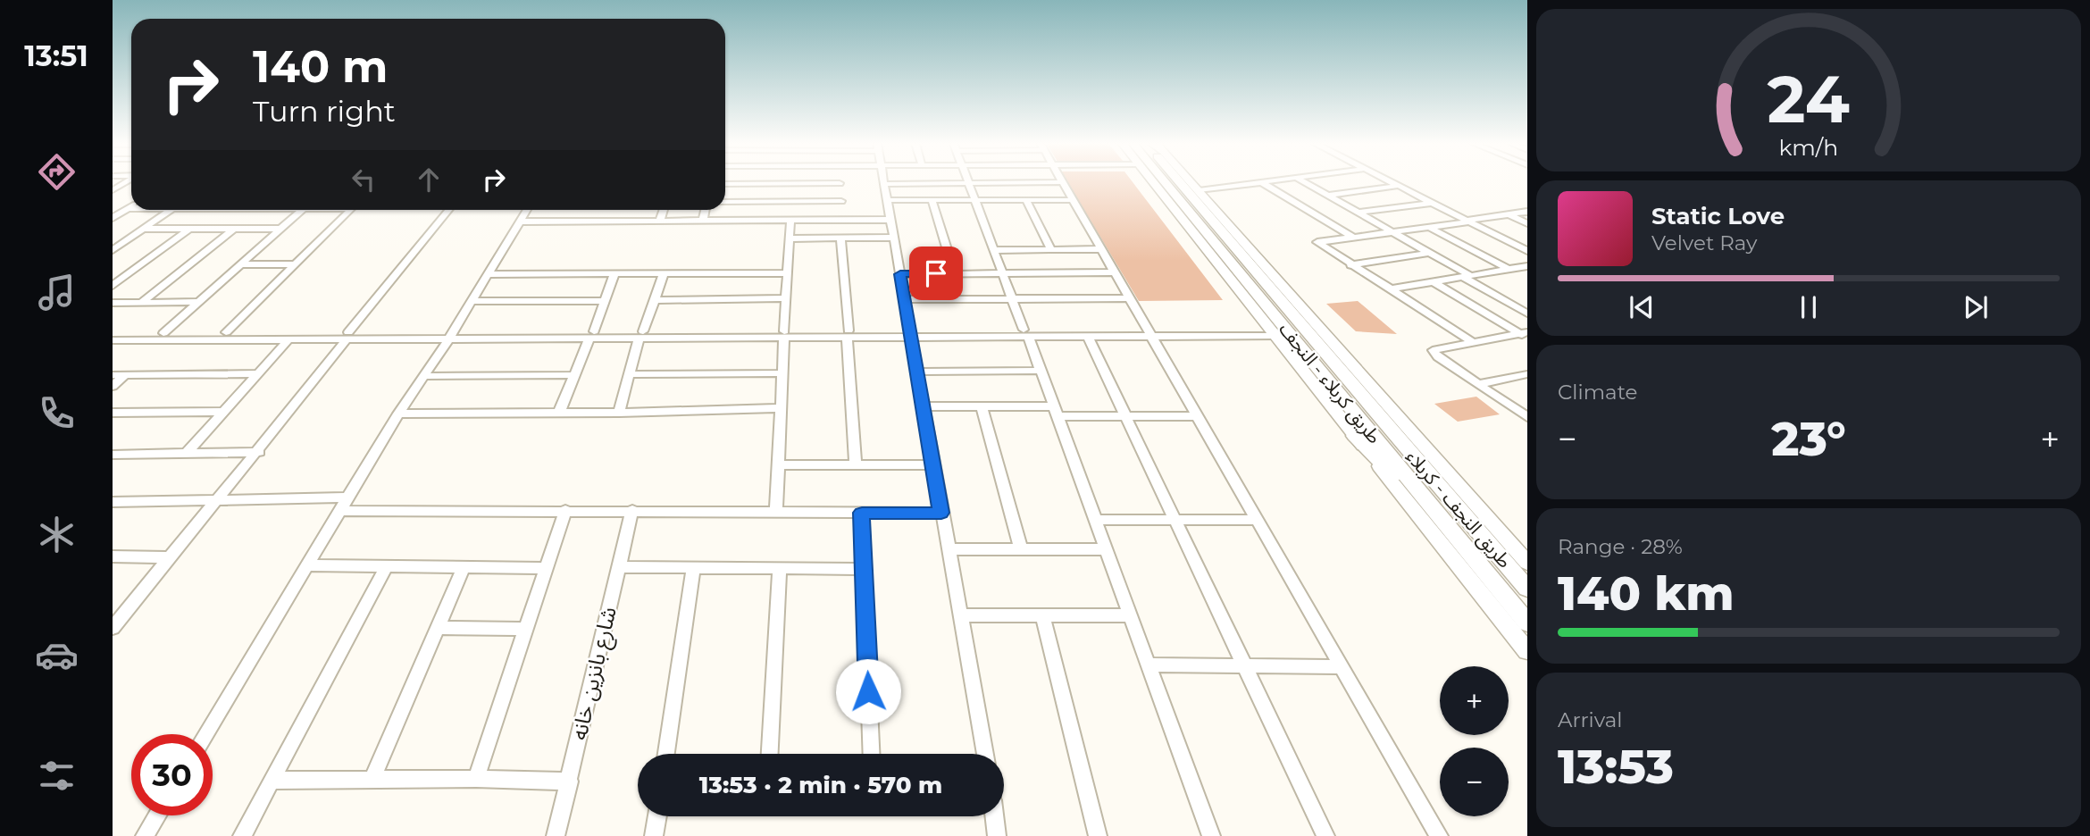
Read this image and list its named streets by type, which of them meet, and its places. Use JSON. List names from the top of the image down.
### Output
{
  "streets": {
    "highway": ["طريق کربلاء - النجف", "طريق النجف - کربلاء"],
    "street": ["شارع بانزين خانه"]
  },
  "page": {
    "tabs": "13:51",
    "turn": ["140 m", "Turn right"],
    "song": ["Static Love", "Velvet Ray"],
    "tile": [
      "Climate",
      ["Range · 28%", "140 km"],
      ["Arrival", "13:53"]
    ],
    "heat": ["−", "23°", "+"],
    "map_buttons": ["+", "−"],
    "limit": "30",
    "trip": "13:53 · 2 min · 570 m",
    "gauge": ["24", "km/h"]
  }
}
